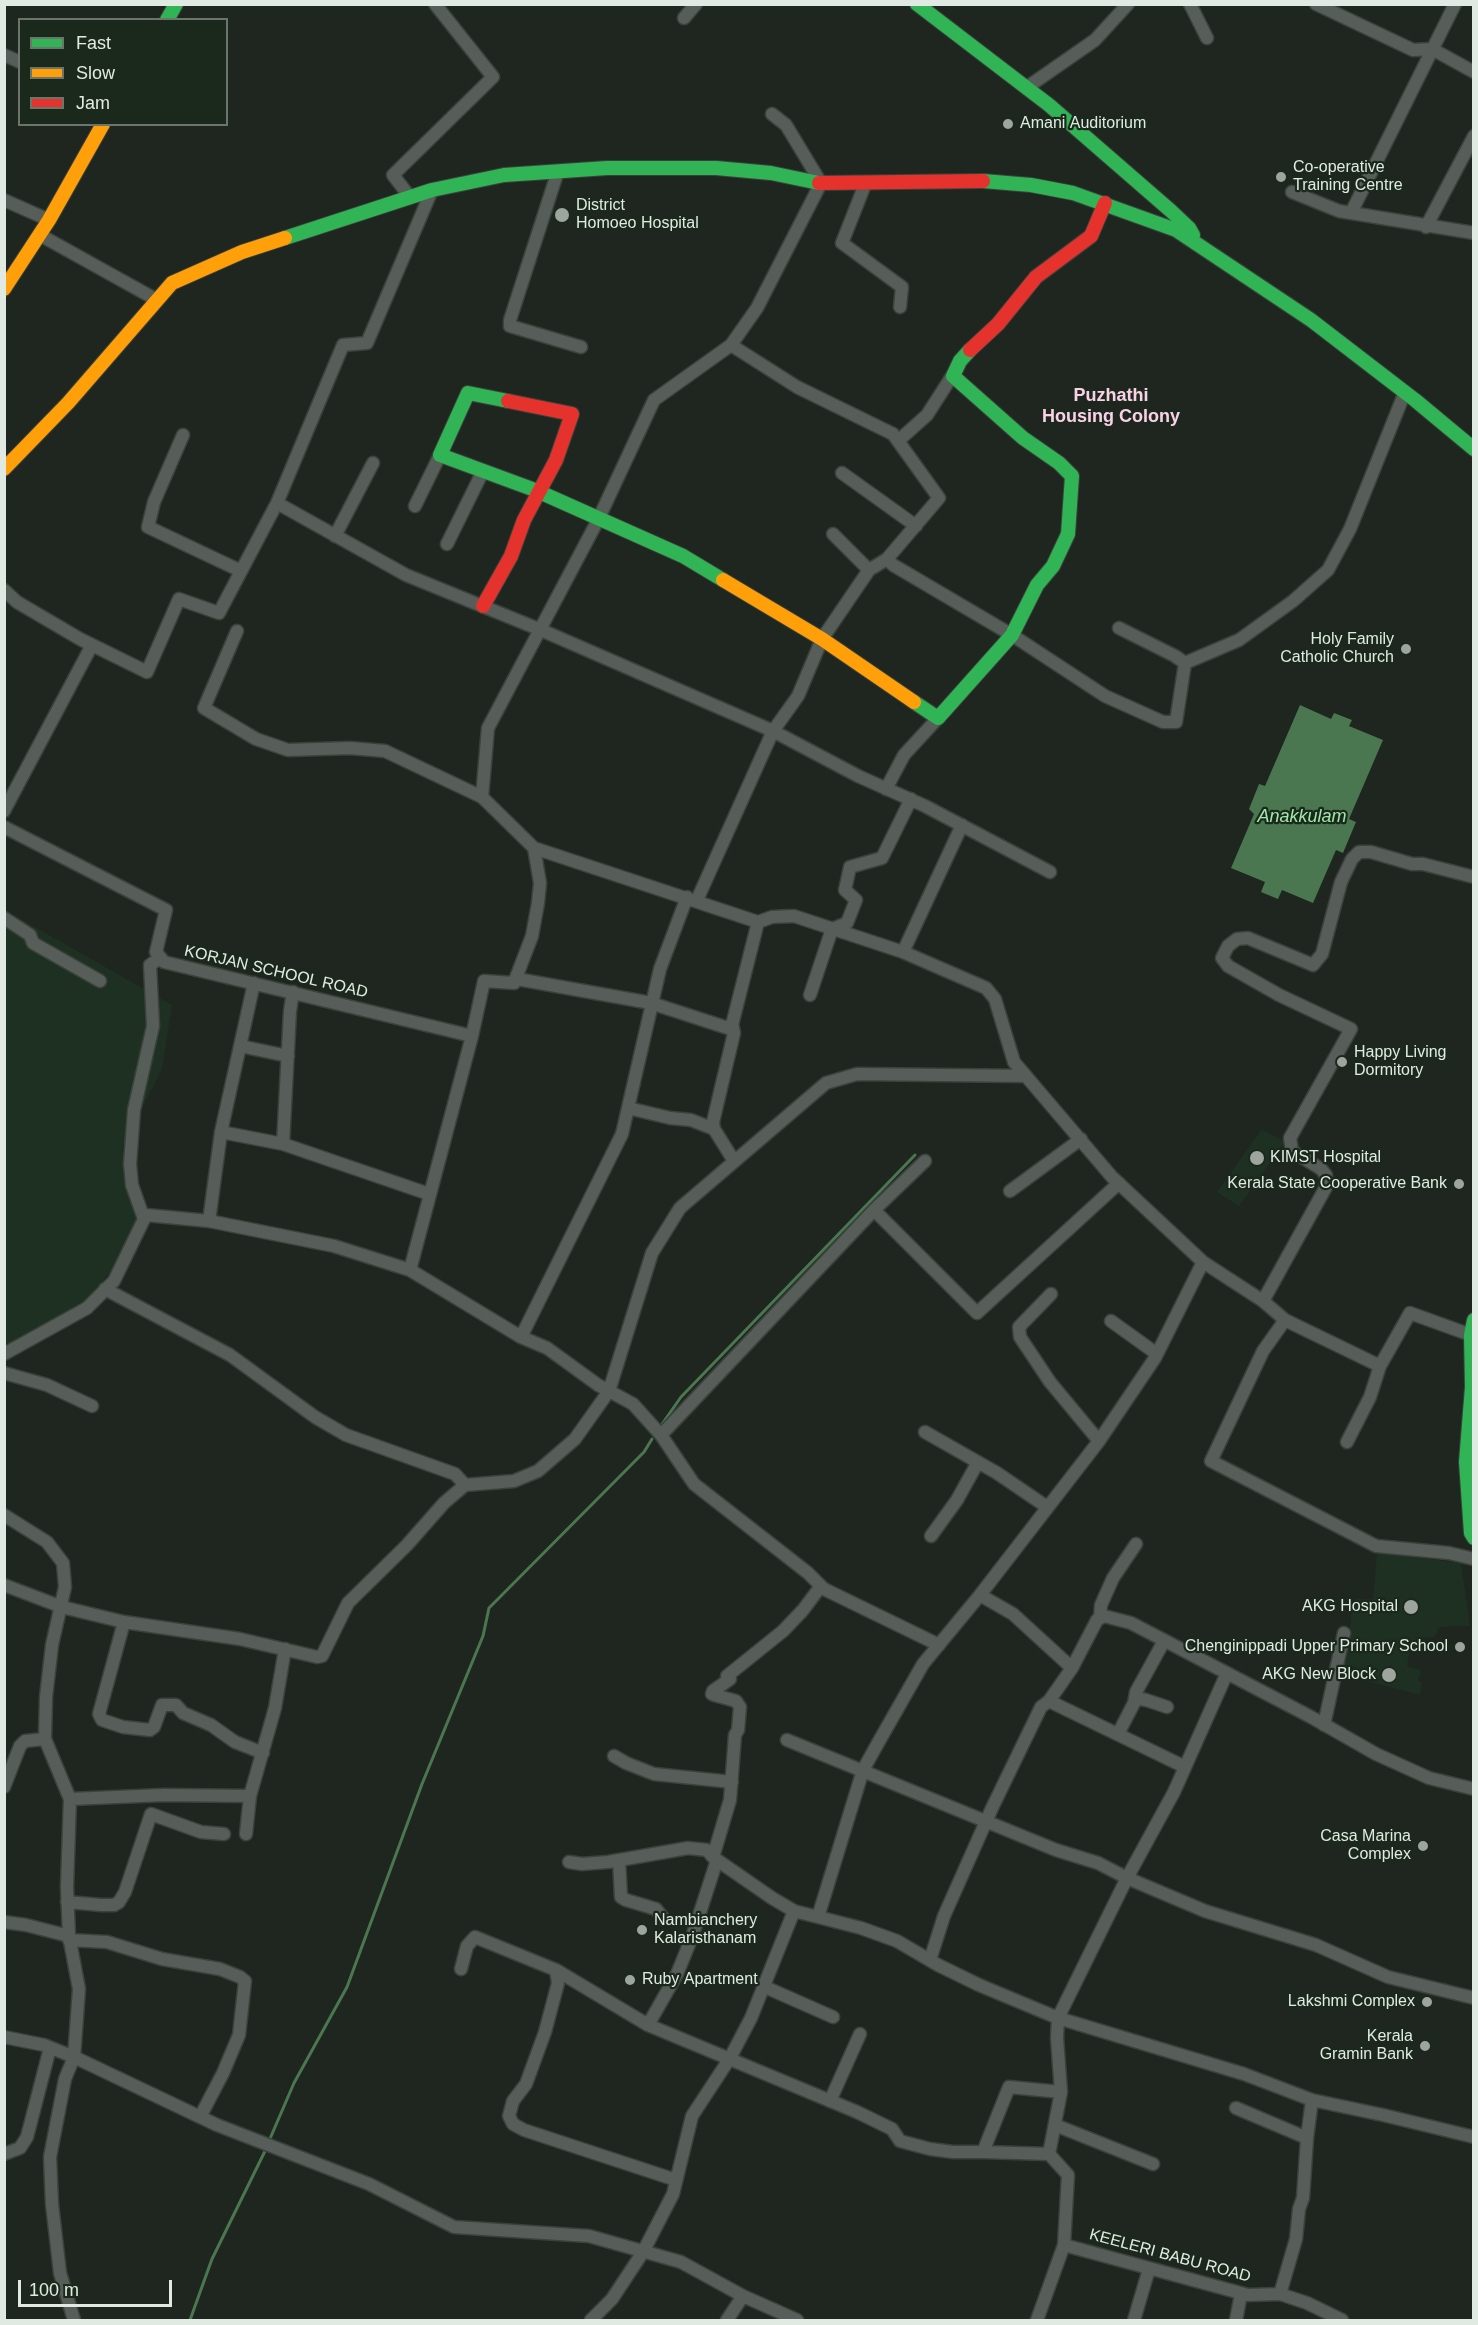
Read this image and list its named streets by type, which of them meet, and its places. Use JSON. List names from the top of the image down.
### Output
{
  "streets": {
    "street": ["KORJAN SCHOOL ROAD", "KEELERI BABU ROAD"]
  },
  "districts": ["Puzhathi Housing Colony"],
  "water": ["Anakkulam"],
  "places": [
    "Amani Auditorium",
    "Co-operative Training Centre",
    "District Homoeo Hospital",
    "Holy Family Catholic Church",
    "Happy Living Dormitory",
    "KIMST Hospital",
    "Kerala State Cooperative Bank",
    "AKG Hospital",
    "Chenginippadi Upper Primary School",
    "AKG New Block",
    "Casa Marina Complex",
    "Nambianchery Kalaristhanam",
    "Ruby Apartment",
    "Lakshmi Complex",
    "Kerala Gramin Bank"
  ],
  "legend": ["Fast", "Slow", "Jam"],
  "scale_bar": "100 m"
}
